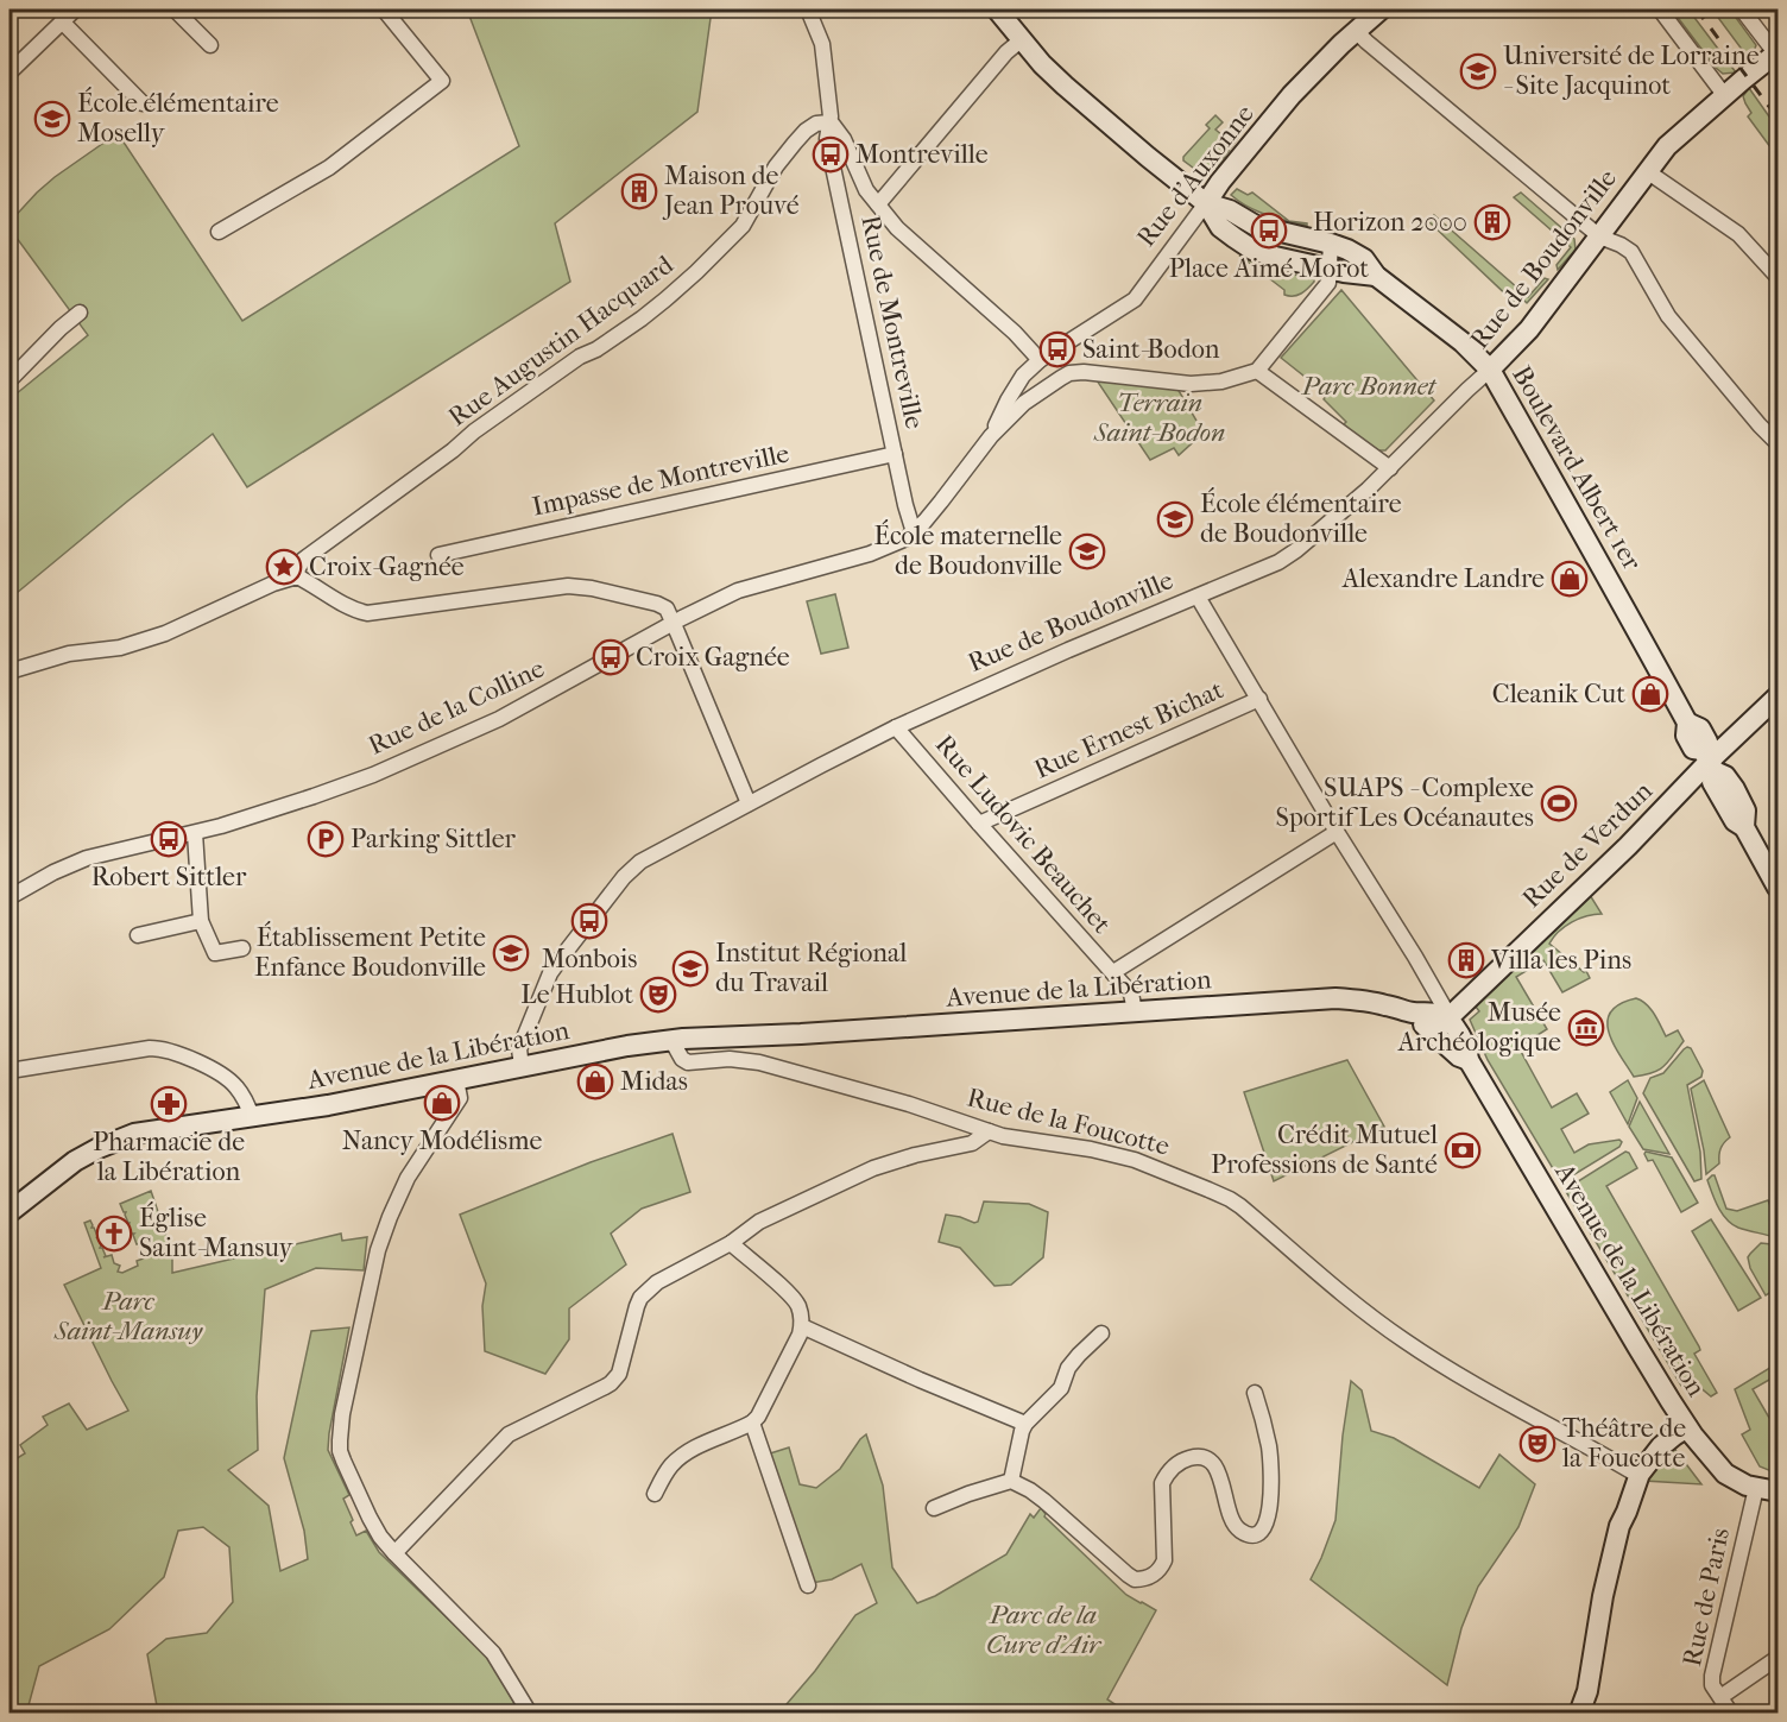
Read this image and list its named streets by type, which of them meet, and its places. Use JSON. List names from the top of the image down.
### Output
{
  "streets": {
    "main road": [
      "Rue d'Auxonne",
      "Rue de Boudonville",
      "Boulevard Albert 1er",
      "Rue de Verdun",
      "Avenue de la Libération"
    ],
    "street": [
      "Rue de Montreville",
      "Rue Augustin Hacquard",
      "Impasse de Montreville",
      "Rue de la Colline",
      "Rue Ernest Bichat",
      "Rue Ludovic Beauchet",
      "Rue de la Foucotte",
      "Rue de Paris"
    ]
  },
  "crossings": [
    ["Rue de Boudonville", "Boulevard Albert 1er"],
    ["Rue de Boudonville", "Rue Ludovic Beauchet"],
    ["Rue de Boudonville", "Avenue de la Libération"],
    ["Rue de Montreville", "Rue Augustin Hacquard"],
    ["Rue de Montreville", "Impasse de Montreville"],
    ["Rue de Montreville", "Rue de la Colline"],
    ["Boulevard Albert 1er", "Rue de Verdun"],
    ["Rue Ernest Bichat", "Rue Ludovic Beauchet"],
    ["Rue Ludovic Beauchet", "Avenue de la Libération"],
    ["Rue de Verdun", "Avenue de la Libération"],
    ["Avenue de la Libération", "Rue de la Foucotte"],
    ["Avenue de la Libération", "Rue de Paris"]
  ],
  "parks": [
    "Parc Bonnet",
    "Terrain Saint-Bodon",
    "Parc Saint-Mansuy",
    "Parc de la Cure d'Air"
  ],
  "places": {
    "school or university": [
      "Université de Lorraine - Site Jacquinot",
      "École élémentaire Moselly",
      "École élémentaire de Boudonville",
      "École maternelle de Boudonville",
      "Établissement Petite Enfance Boudonville",
      "Institut Régional du Travail"
    ],
    "bus stop": [
      "Montreville",
      "Place Aimé Morot",
      "Saint-Bodon",
      "Croix Gagnée",
      "Robert Sittler",
      "Monbois"
    ],
    "building": ["Maison de Jean Prouvé", "Horizon 2000", "Villa les Pins"],
    "place": ["Croix-Gagnée"],
    "shop": [
      "Alexandre Landre",
      "Cleanik Cut",
      "Midas",
      "Nancy Modélisme"
    ],
    "sports": ["SUAPS - Complexe Sportif Les Océanautes"],
    "parking": ["Parking Sittler"],
    "theatre": ["Le Hublot", "Théâtre de la Foucotte"],
    "museum": ["Musée Archéologique"],
    "pharmacy": ["Pharmacie de la Libération"],
    "bank": ["Crédit Mutuel Professions de Santé"],
    "church": ["Église Saint-Mansuy"]
  }
}
